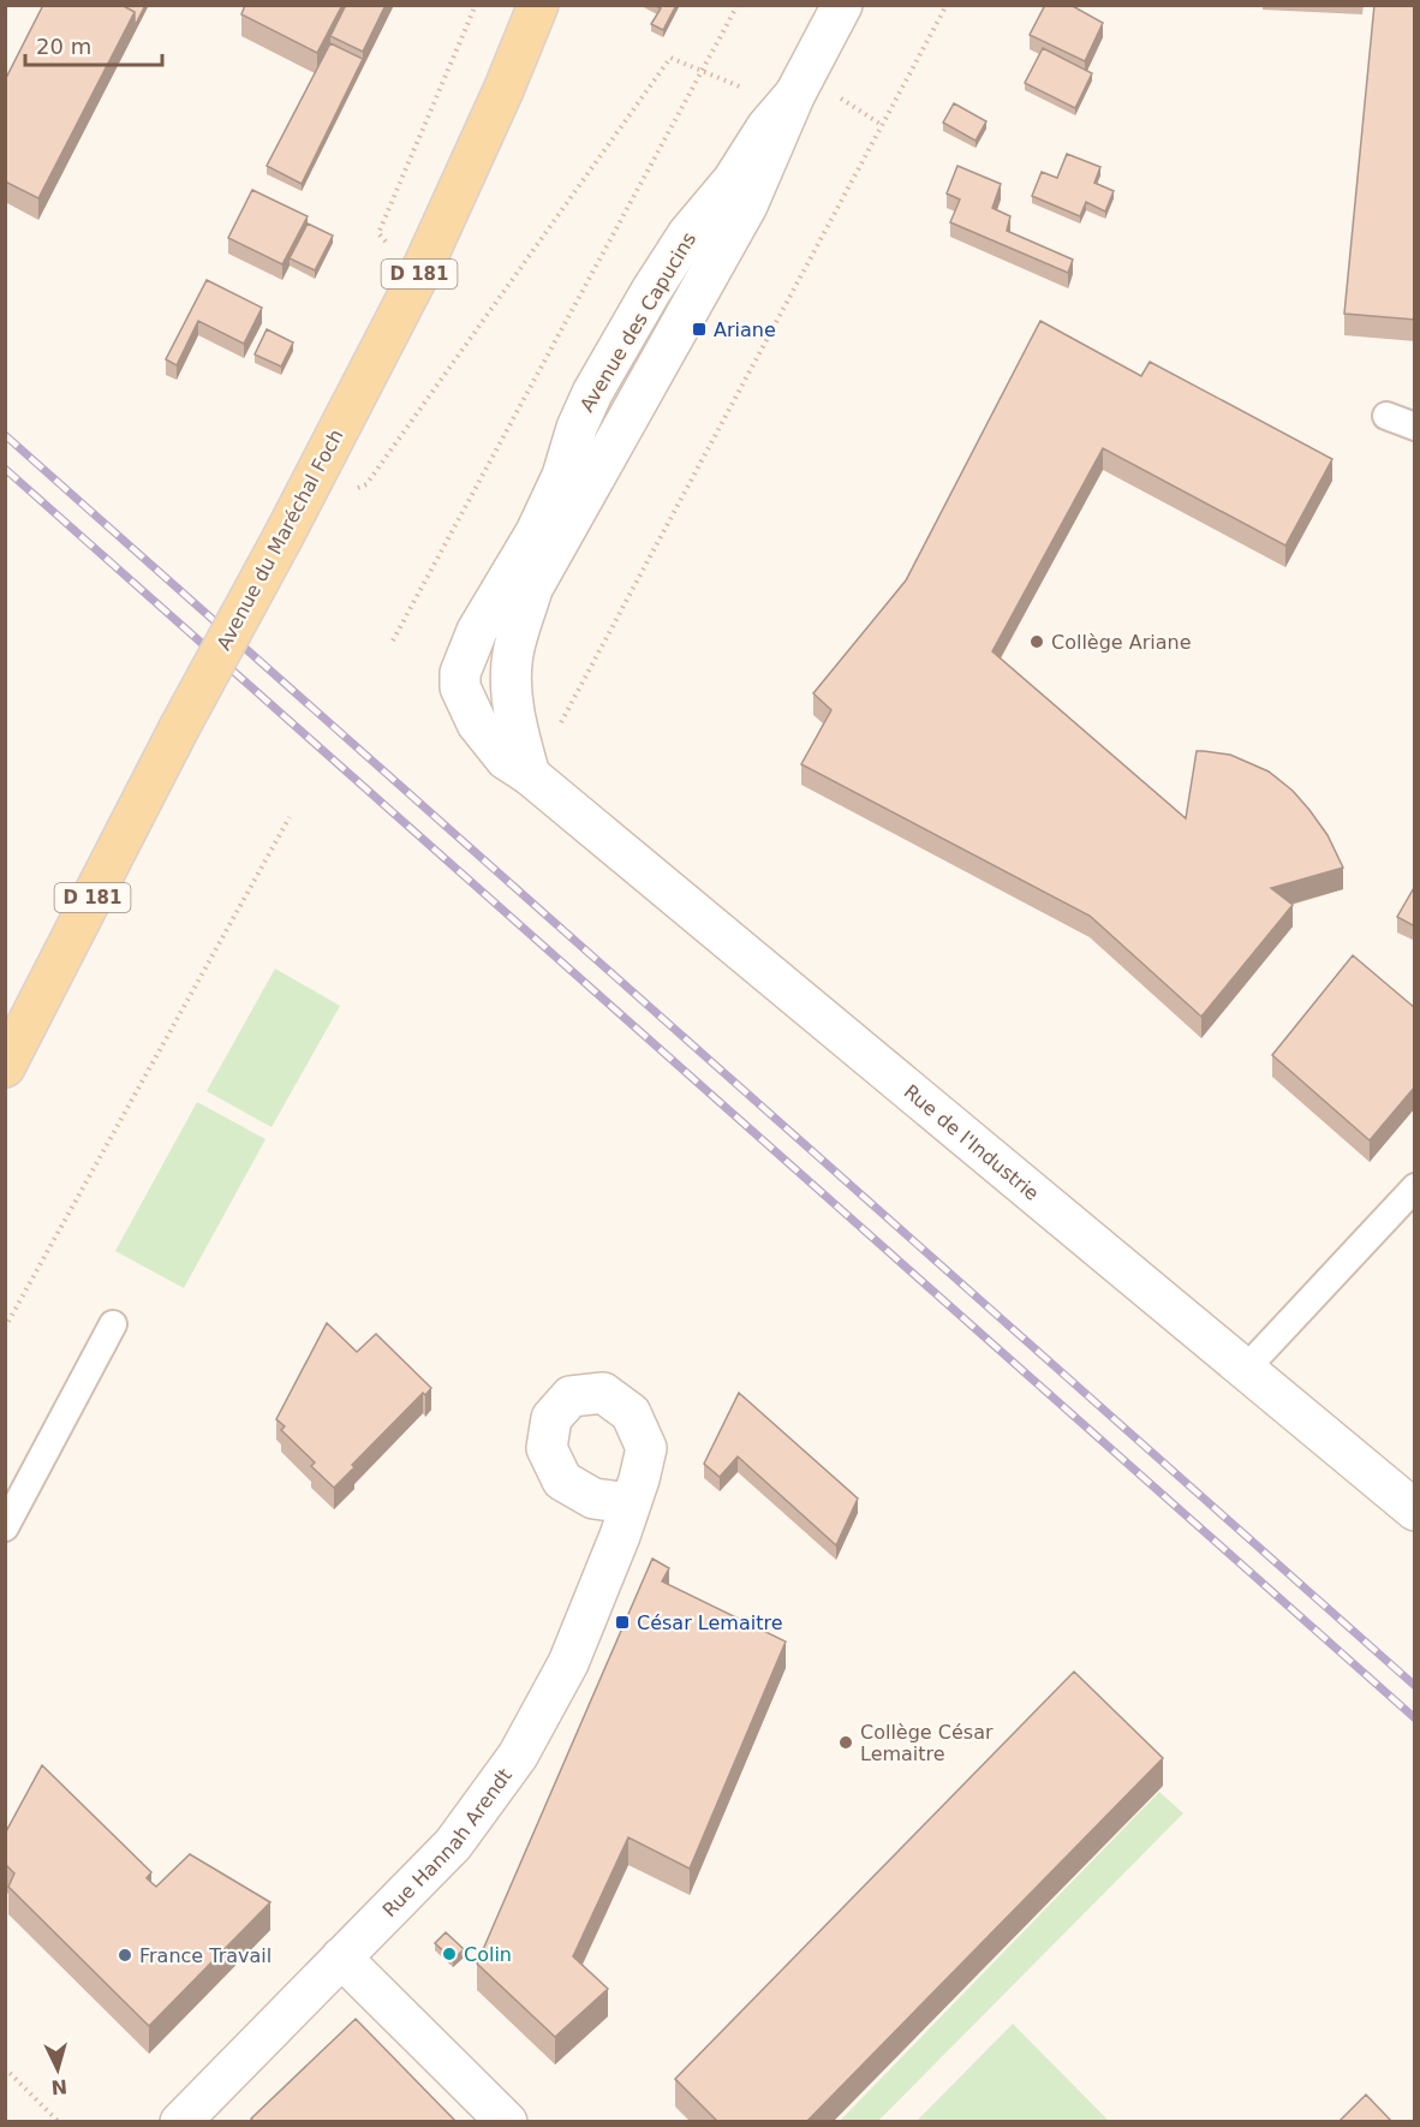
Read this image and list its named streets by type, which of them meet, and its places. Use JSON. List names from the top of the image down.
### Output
{
  "streets": {
    "main road": ["D 181", "Avenue du Maréchal Foch"],
    "street": ["Avenue des Capucins", "Rue de l'Industrie", "Rue Hannah Arendt"]
  },
  "crossings": [
    ["Avenue des Capucins", "Rue de l'Industrie"]
  ],
  "places": {
    "transit": ["Ariane", "César Lemaitre"],
    "other": [
      "Collège Ariane",
      "Collège César Lemaitre",
      "Colin",
      "France Travail"
    ]
  },
  "scale_bar": "20 m",
  "north": "bottom"
}
